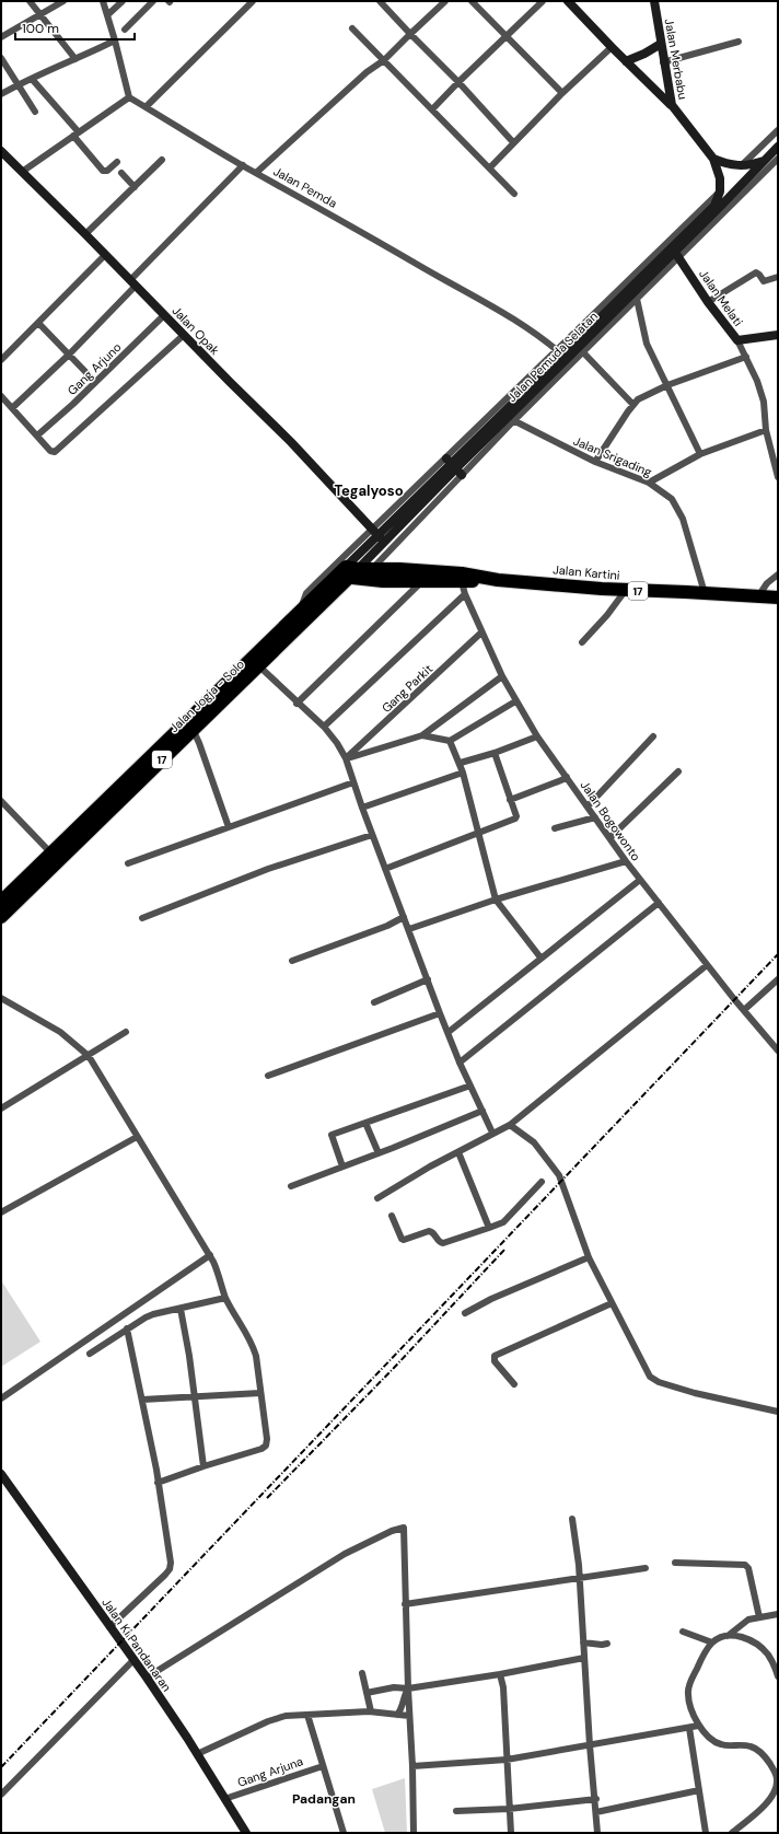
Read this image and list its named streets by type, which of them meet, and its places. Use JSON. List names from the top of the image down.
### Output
{
  "streets": {
    "highway": ["Jalan Kartini", "17", "Jalan Jogja - Solo"],
    "main road": [
      "Jalan Merbabu",
      "Jalan Melati",
      "Jalan Opak",
      "Jalan Pemuda Selatan",
      "Jalan Ki Pandanaran"
    ],
    "street": [
      "Jalan Pemda",
      "Gang Arjuno",
      "Jalan Srigading",
      "Gang Parkit",
      "Jalan Bogowonto",
      "Gang Arjuna"
    ]
  },
  "crossings": [
    ["Jalan Pemda", "Jalan Pemuda Selatan"],
    ["Jalan Melati", "Jalan Pemuda Selatan"],
    ["Jalan Opak", "Jalan Pemuda Selatan"],
    ["Jalan Opak", "Gang Arjuno"],
    ["Jalan Pemuda Selatan", "Jalan Srigading"],
    ["Jalan Pemuda Selatan", "Jalan Kartini"],
    ["Jalan Pemuda Selatan", "Jalan Jogja - Solo"],
    ["Jalan Srigading", "Jalan Kartini"],
    ["Jalan Kartini", "Jalan Jogja - Solo"],
    ["Jalan Kartini", "Jalan Bogowonto"],
    ["Gang Parkit", "Jalan Bogowonto"],
    ["Jalan Ki Pandanaran", "Gang Arjuna"]
  ],
  "districts": ["Tegalyoso", "Padangan"],
  "scale_bar": "100 m"
}
